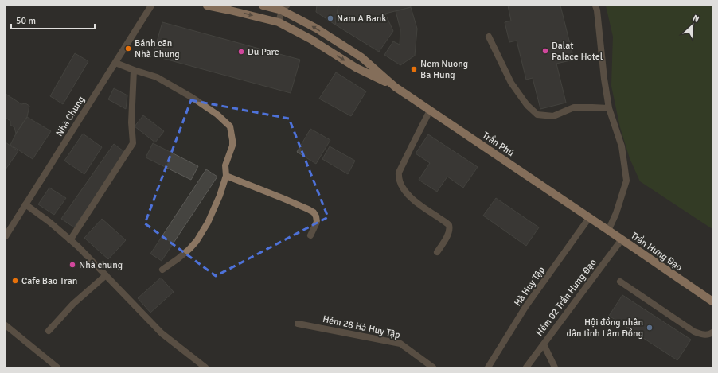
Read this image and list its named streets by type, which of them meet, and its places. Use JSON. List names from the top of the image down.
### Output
{
  "streets": {
    "main road": ["Trần Phú", "Trần Hưng Đạo"],
    "street": [
      "Nhà Chung",
      "Hà Huy Tập",
      "Hẻm 02 Trần Hưng Đạo",
      "Hẻm 28 Hà Huy Tập"
    ]
  },
  "crossings": [
    ["Trần Phú", "Trần Hưng Đạo"],
    ["Trần Phú", "Hà Huy Tập"],
    ["Trần Hưng Đạo", "Hà Huy Tập"],
    ["Trần Hưng Đạo", "Hẻm 02 Trần Hưng Đạo"]
  ],
  "places": [
    "Nam A Bank",
    "Bánh căn Nhà Chung",
    "Dalat Palace Hotel",
    "Du Parc",
    "Nem Nuong Ba Hung",
    "Nhà chung",
    "Cafe Bao Tran",
    "Hội đồng nhân dân tỉnh Lâm Đồng"
  ],
  "scale_bar": "50 m",
  "north": "top right"
}
